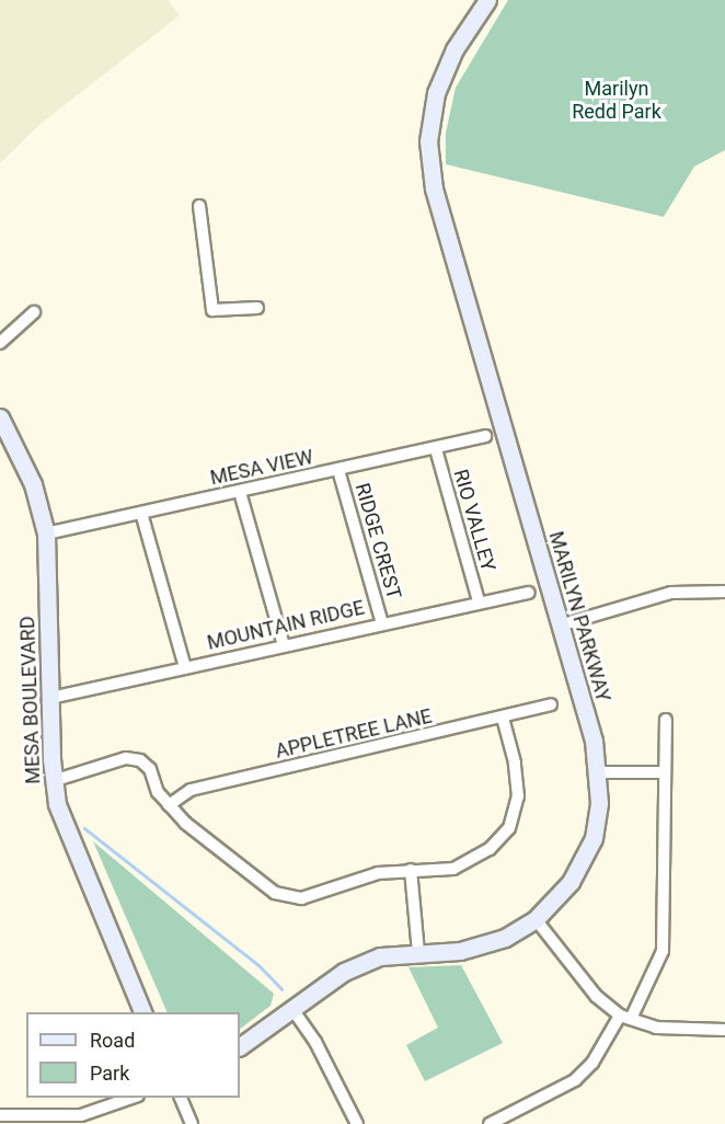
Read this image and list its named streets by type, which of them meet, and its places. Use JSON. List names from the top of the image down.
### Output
{
  "streets": {
    "street": [
      "MESA VIEW",
      "RIO VALLEY",
      "RIDGE CREST",
      "MARILYN PARKWAY",
      "MOUNTAIN RIDGE",
      "MESA BOULEVARD",
      "APPLETREE LANE"
    ]
  },
  "crossings": [
    ["MESA VIEW", "RIO VALLEY"],
    ["MESA VIEW", "RIDGE CREST"],
    ["MESA VIEW", "MESA BOULEVARD"],
    ["RIO VALLEY", "MOUNTAIN RIDGE"],
    ["RIDGE CREST", "MOUNTAIN RIDGE"],
    ["MOUNTAIN RIDGE", "MESA BOULEVARD"]
  ],
  "parks": ["Marilyn Redd Park"],
  "legend": ["Road", "Park"]
}
